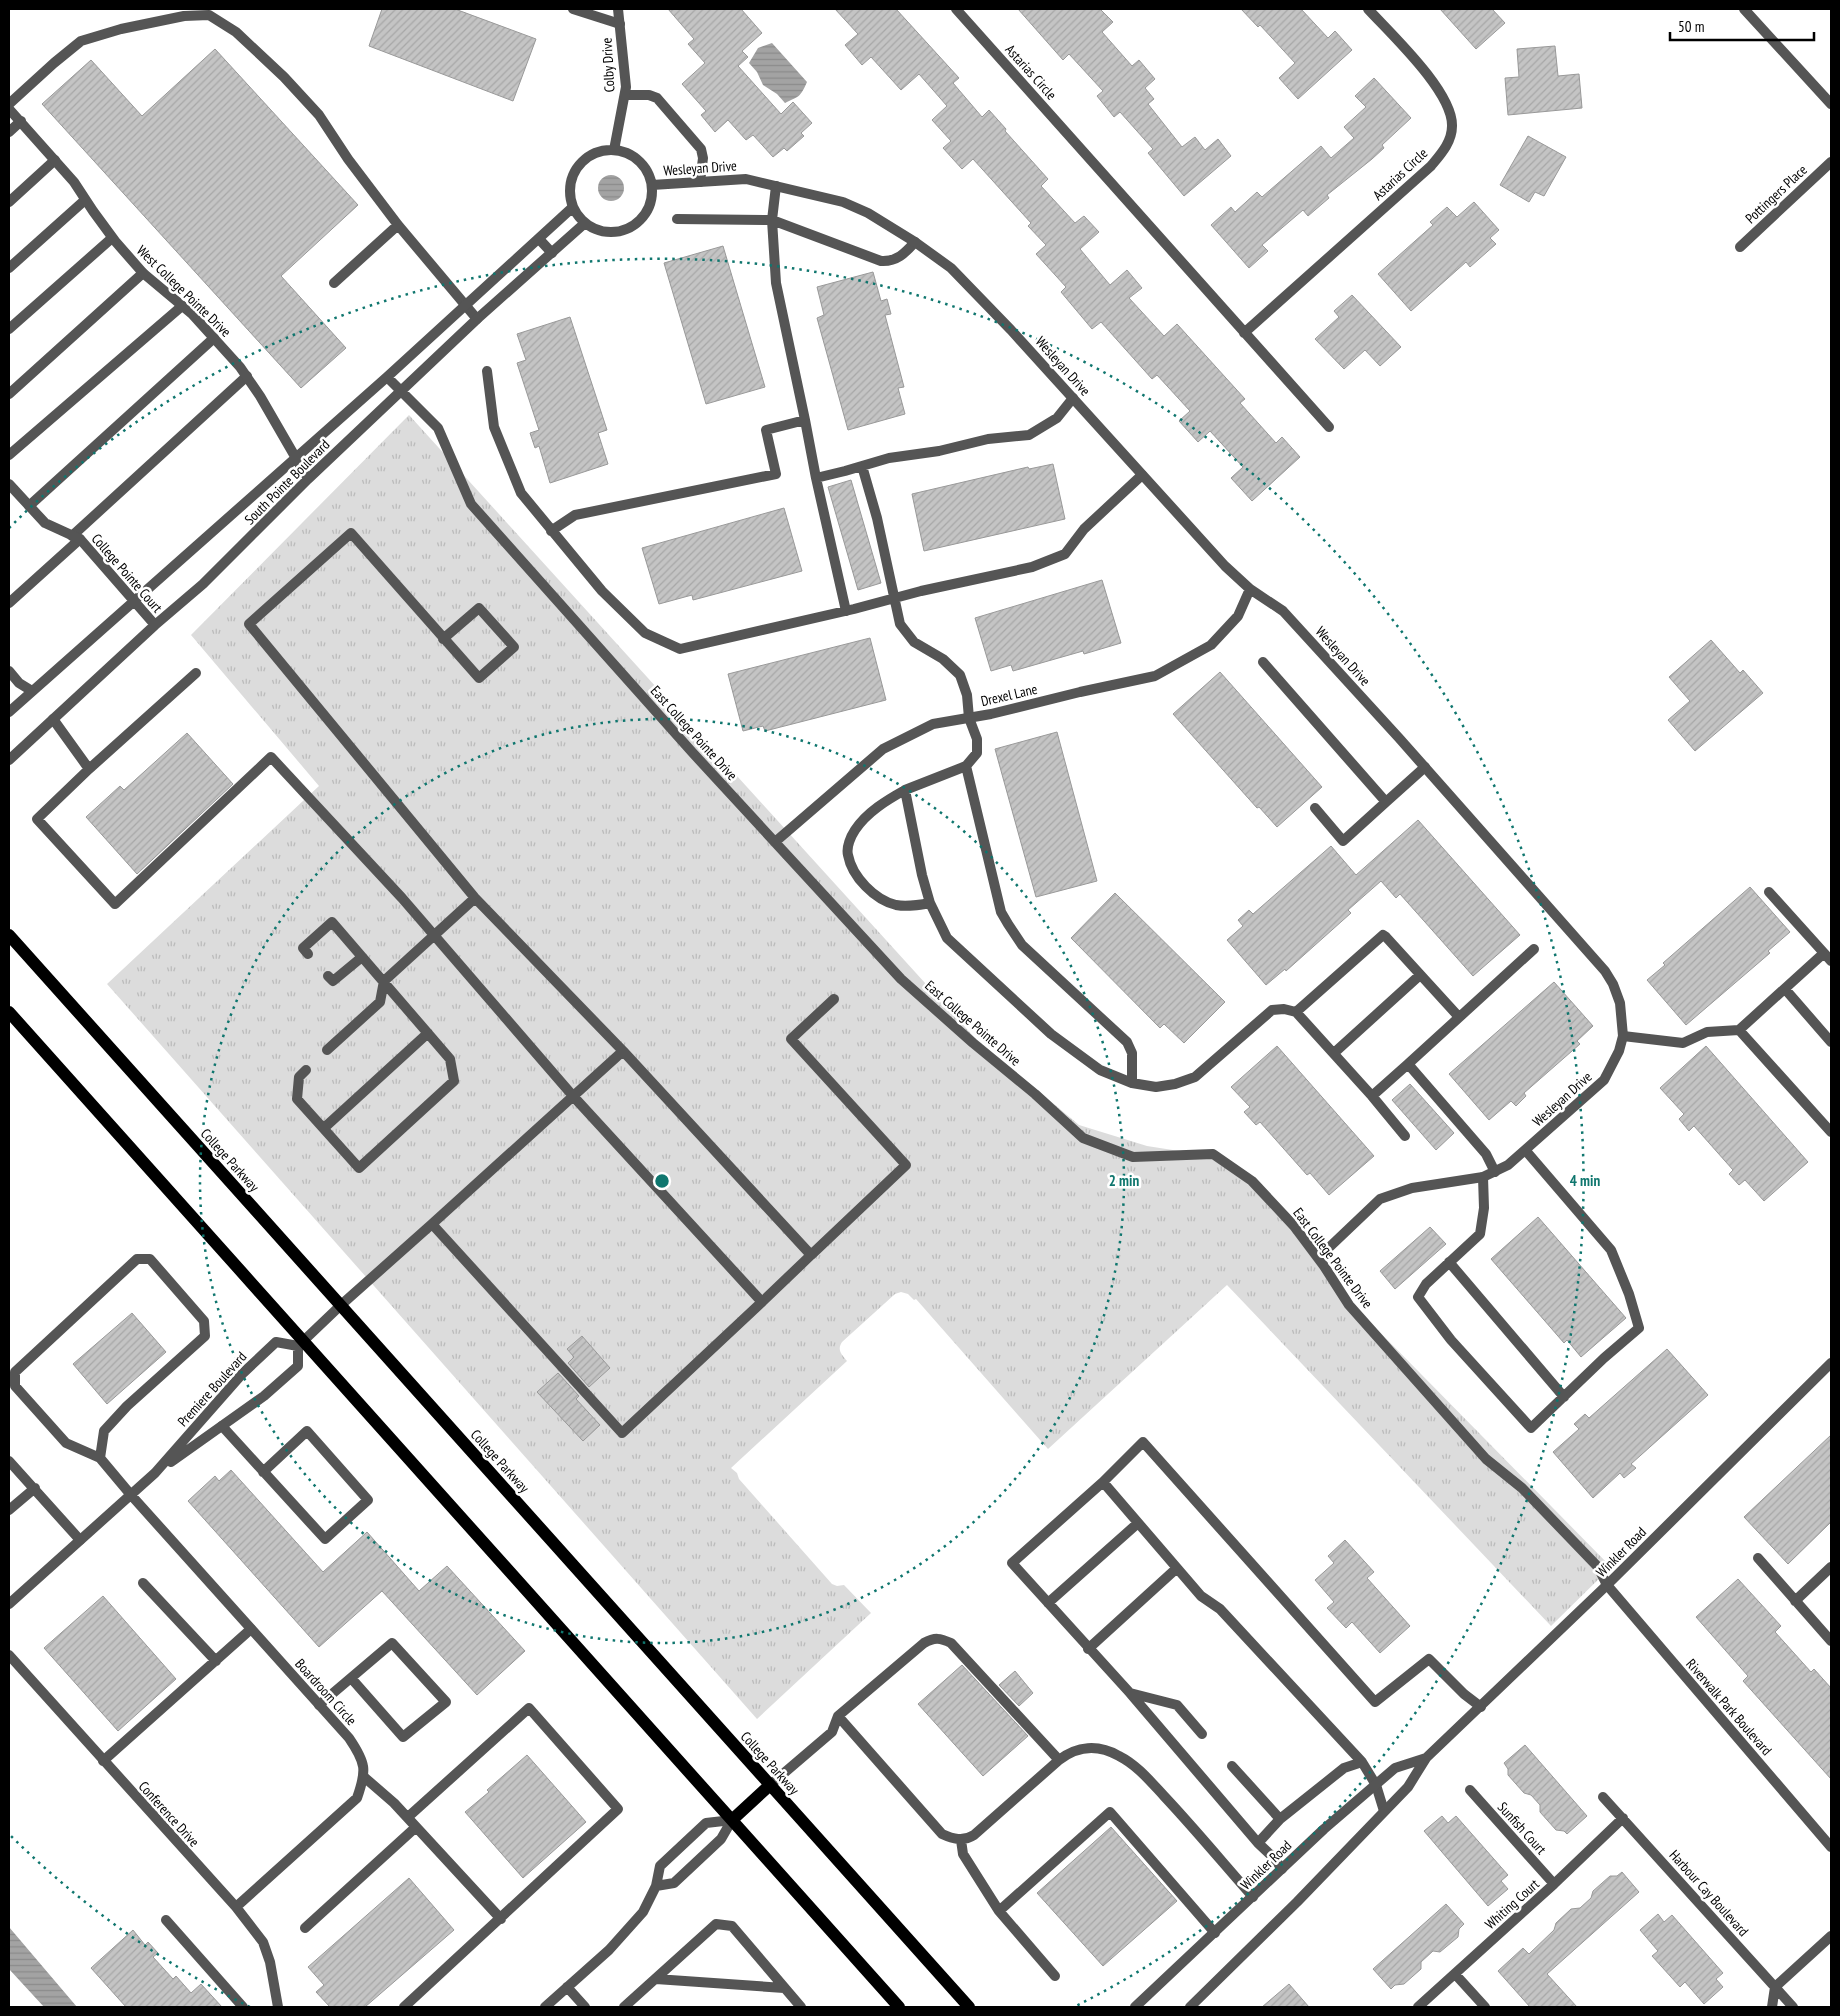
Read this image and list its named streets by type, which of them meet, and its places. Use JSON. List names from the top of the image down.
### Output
{
  "streets": {
    "main road": ["College Parkway"],
    "street": [
      "Colby Drive",
      "Astarias Circle",
      "Wesleyan Drive",
      "Pottingers Place",
      "West College Pointe Drive",
      "South Pointe Boulevard",
      "College Pointe Court",
      "Drexel Lane",
      "East College Pointe Drive",
      "Premiere Boulevard",
      "Winkler Road",
      "Boardroom Circle",
      "Riverwalk Park Boulevard",
      "Conference Drive",
      "Sunfish Court",
      "Harbour Cay Boulevard",
      "Whiting Court"
    ]
  },
  "crossings": [
    ["Colby Drive", "Wesleyan Drive"],
    ["Colby Drive", "South Pointe Boulevard"],
    ["Wesleyan Drive", "South Pointe Boulevard"],
    ["Wesleyan Drive", "Drexel Lane"],
    ["Wesleyan Drive", "East College Pointe Drive"],
    ["West College Pointe Drive", "South Pointe Boulevard"],
    ["South Pointe Boulevard", "College Pointe Court"],
    ["South Pointe Boulevard", "East College Pointe Drive"],
    ["Drexel Lane", "East College Pointe Drive"],
    ["East College Pointe Drive", "Winkler Road"],
    ["East College Pointe Drive", "Riverwalk Park Boulevard"],
    ["Premiere Boulevard", "Boardroom Circle"],
    ["Winkler Road", "Riverwalk Park Boulevard"],
    ["Sunfish Court", "Whiting Court"],
    ["Harbour Cay Boulevard", "Whiting Court"]
  ],
  "scale_bar": "50 m",
  "rings": ["2 min", "4 min"]
}
